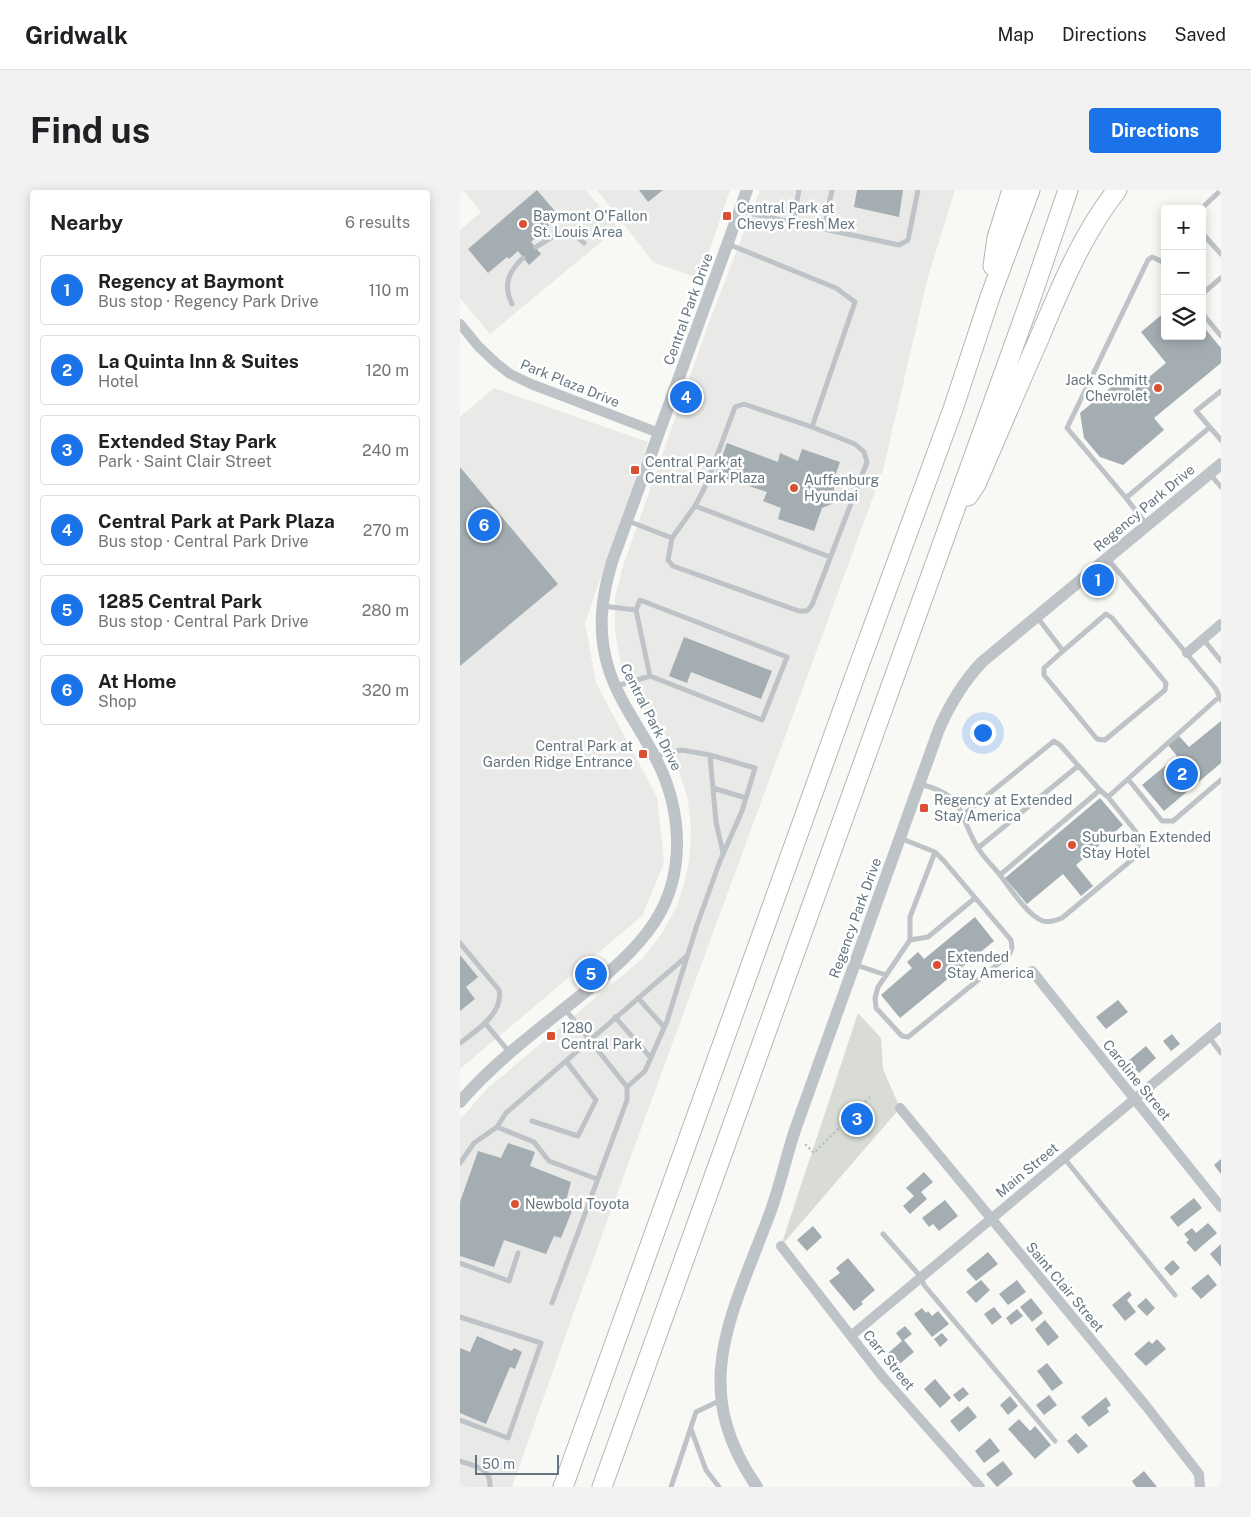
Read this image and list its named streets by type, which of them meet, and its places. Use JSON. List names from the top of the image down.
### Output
{
  "streets": {
    "street": [
      "Central Park Drive",
      "Park Plaza Drive",
      "Regency Park Drive",
      "Caroline Street",
      "Main Street",
      "Saint Clair Street",
      "Carr Street"
    ]
  },
  "crossings": [
    ["Central Park Drive", "Park Plaza Drive"],
    ["Caroline Street", "Main Street"],
    ["Main Street", "Saint Clair Street"],
    ["Main Street", "Carr Street"]
  ],
  "places": {
    "transit": [
      "Central Park at Chevys Fresh Mex",
      "Central Park at Central Park Plaza",
      "Central Park at Garden Ridge Entrance",
      "Regency at Extended Stay America",
      "1280 Central Park"
    ],
    "other": [
      "Baymont O'Fallon St. Louis Area",
      "Jack Schmitt Chevrolet",
      "Auffenburg Hyundai",
      "Suburban Extended Stay Hotel",
      "Extended Stay America",
      "Newbold Toyota"
    ]
  },
  "scale_bar": "50 m",
  "page": {
    "header": "Gridwalk",
    "nav": ["Map", "Directions", "Saved"],
    "buttons": "Directions",
    "title": "Find us",
    "heading": ["Nearby", "6 results"],
    "map_buttons": ["+", "−"],
    "list": [
      {
        "mark": "1",
        "name": "Regency at Baymont",
        "note": "Bus stop · Regency Park Drive",
        "value": "110 m"
      },
      {
        "mark": "2",
        "name": "La Quinta Inn & Suites",
        "note": "Hotel",
        "value": "120 m"
      },
      {
        "mark": "3",
        "name": "Extended Stay Park",
        "note": "Park · Saint Clair Street",
        "value": "240 m"
      },
      {
        "mark": "4",
        "name": "Central Park at Park Plaza",
        "note": "Bus stop · Central Park Drive",
        "value": "270 m"
      },
      {
        "mark": "5",
        "name": "1285 Central Park",
        "note": "Bus stop · Central Park Drive",
        "value": "280 m"
      },
      {
        "mark": "6",
        "name": "At Home",
        "note": "Shop",
        "value": "320 m"
      }
    ],
    "pins": [
      "4",
      "6",
      "1",
      "2",
      "5",
      "3"
    ],
    "scale": "50 m"
  }
}
